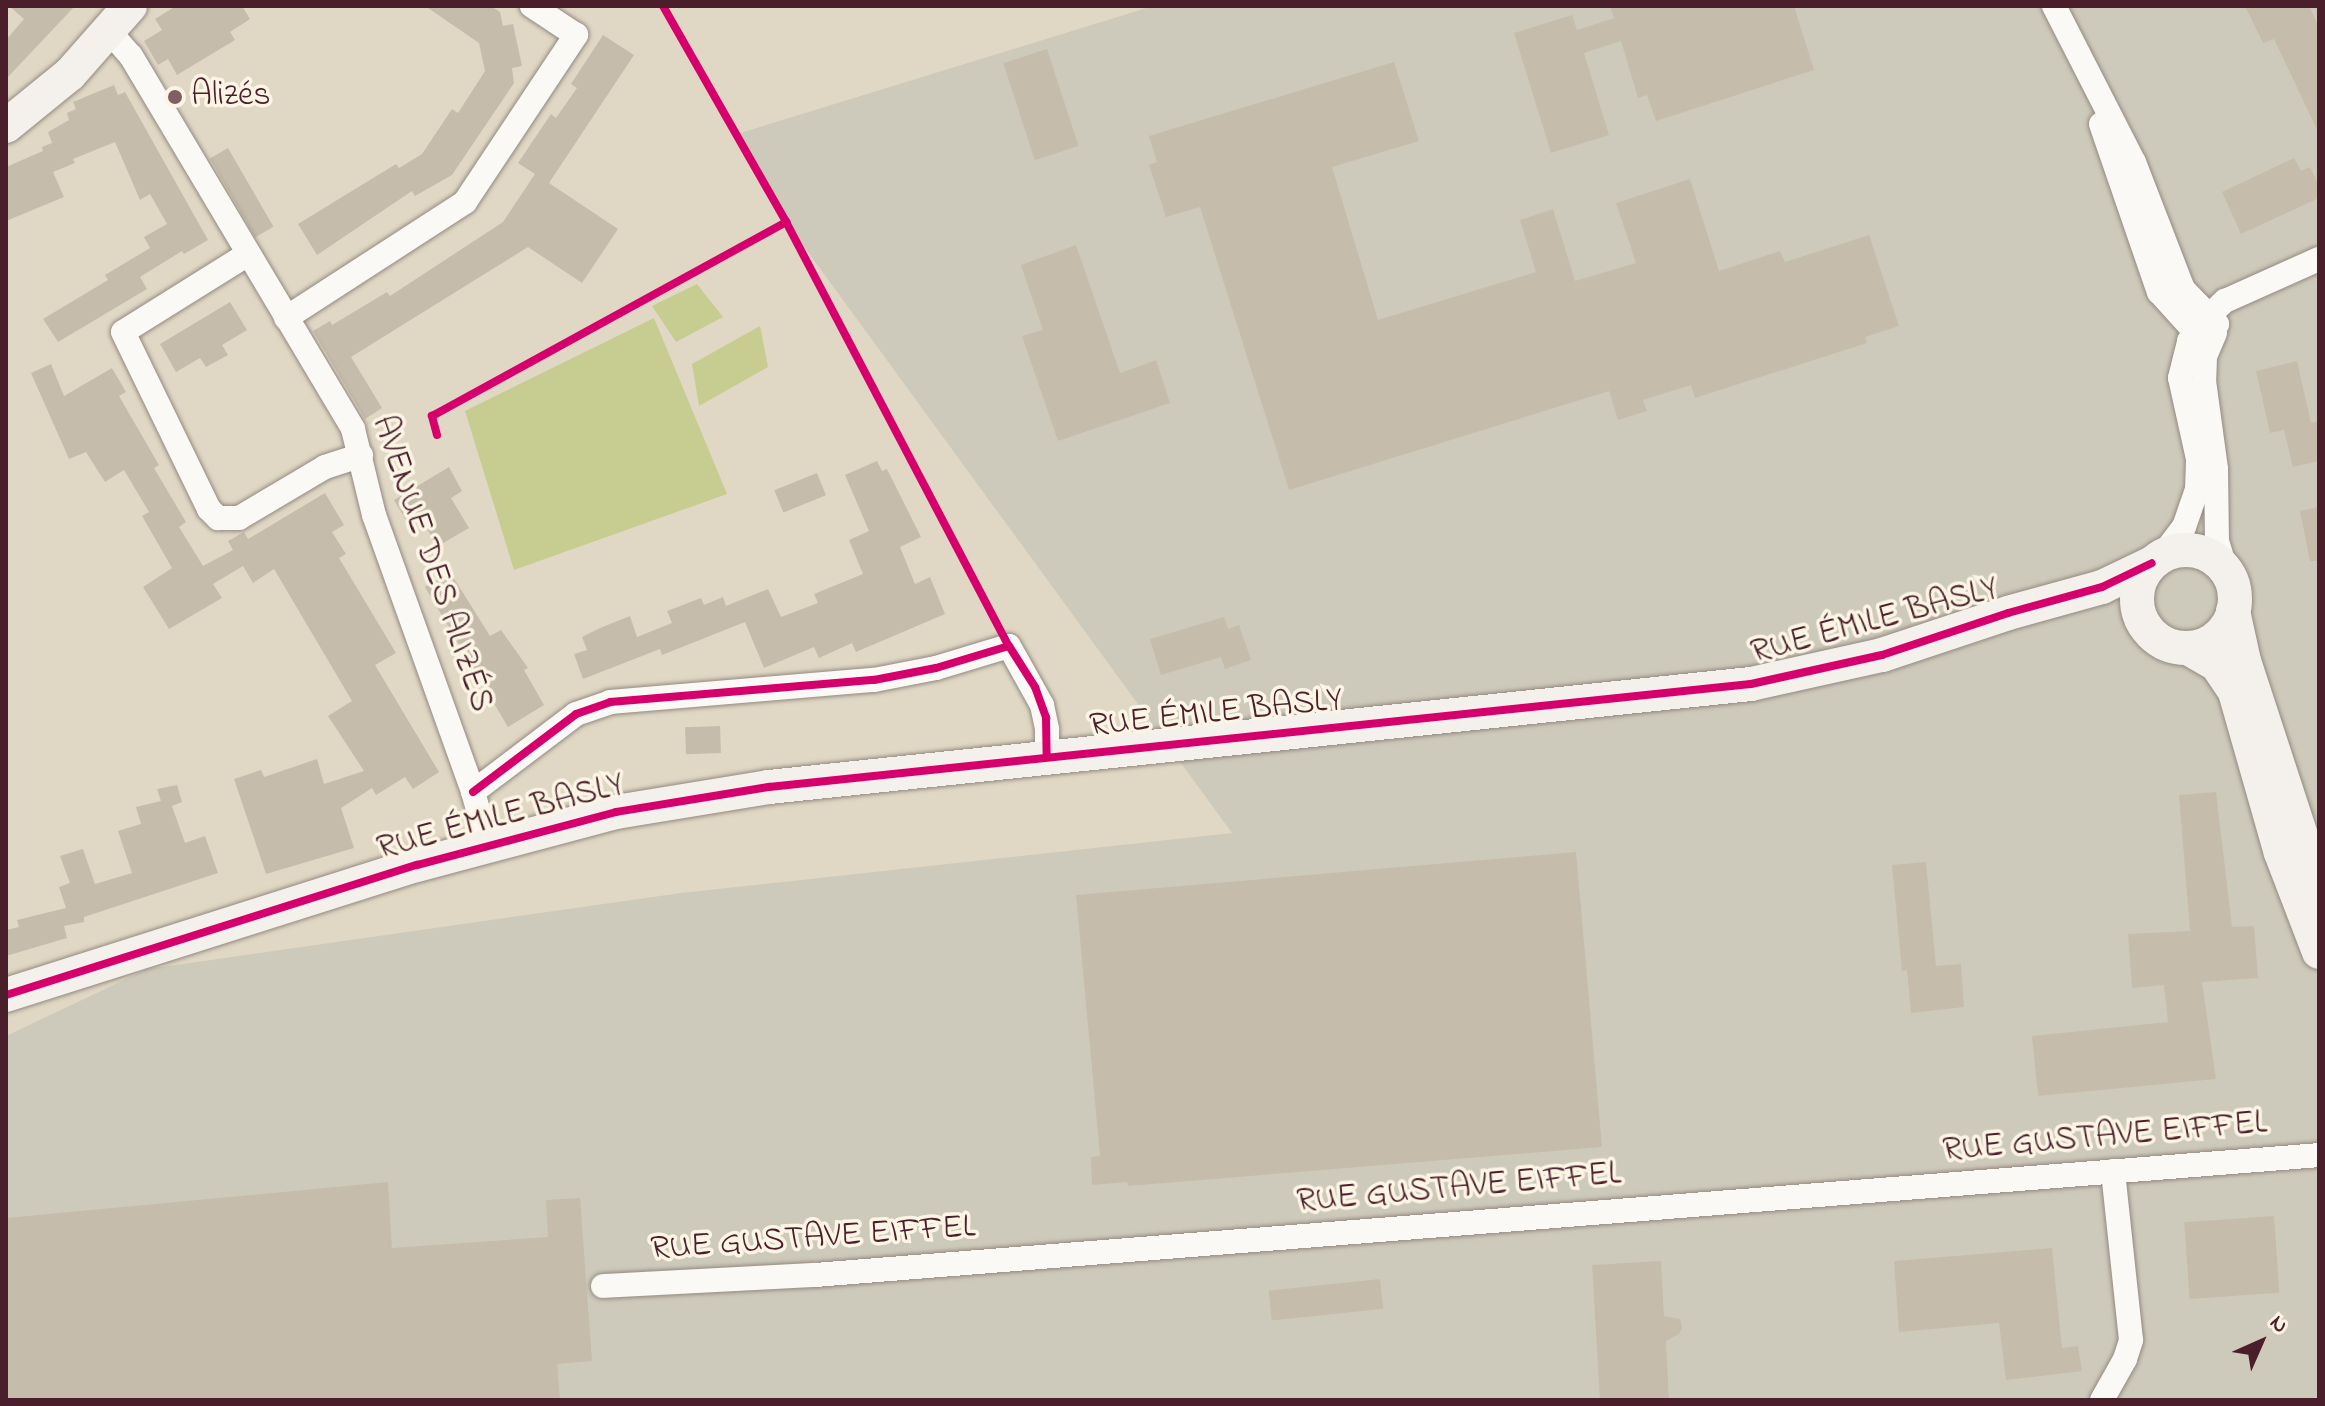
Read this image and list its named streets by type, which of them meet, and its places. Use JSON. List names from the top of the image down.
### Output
{
  "streets": {
    "street": ["AVENUE DES ALIZÉS", "RUE ÉMILE BASLY", "RUE GUSTAVE EIFFEL"]
  },
  "crossings": [
    ["AVENUE DES ALIZÉS", "RUE ÉMILE BASLY"]
  ],
  "places": ["Alizés"],
  "north": "top right"
}
